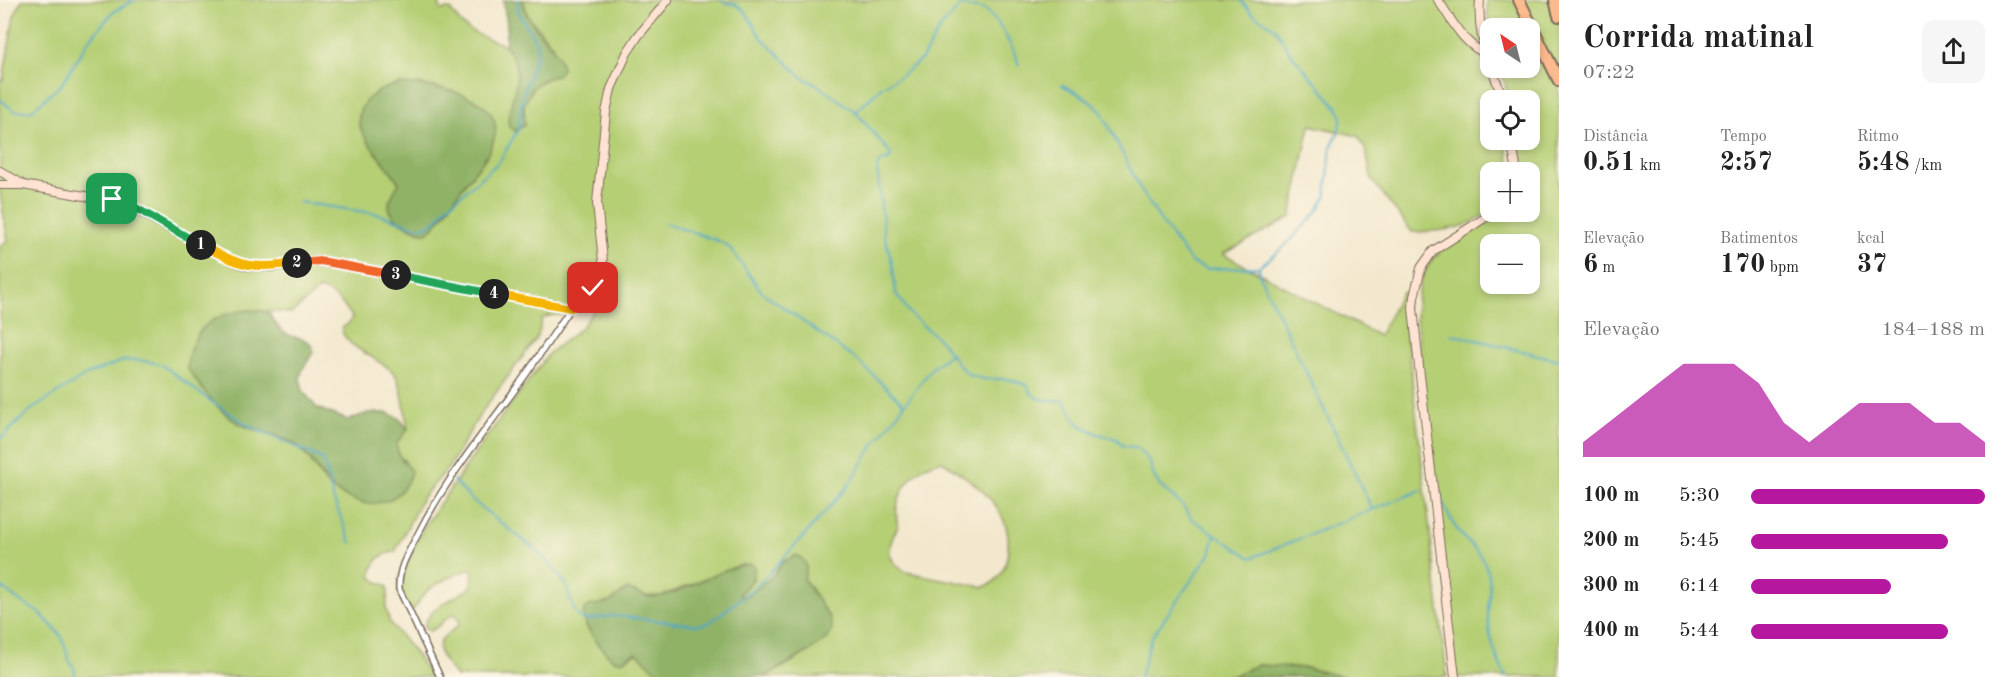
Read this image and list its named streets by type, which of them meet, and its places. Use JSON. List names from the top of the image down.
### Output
{
  "north": "top left",
  "page": {
    "heading": ["Corrida matinal", "07:22"],
    "map_buttons": ["+", "−"],
    "stats": [
      ["Distância", "0.51 km"],
      ["Tempo", "2:57"],
      ["Ritmo", "5:48 /km"],
      ["Elevação", "6 m"],
      ["Batimentos", "170 bpm"],
      ["kcal", "37"]
    ],
    "pins": [
      "1",
      "2",
      "3",
      "4"
    ],
    "chart": ["Elevação", "184–188 m"],
    "list": [
      {
        "name": "100 m",
        "note": "5:30"
      },
      {
        "name": "200 m",
        "note": "5:45"
      },
      {
        "name": "300 m",
        "note": "6:14"
      },
      {
        "name": "400 m",
        "note": "5:44"
      }
    ]
  }
}
